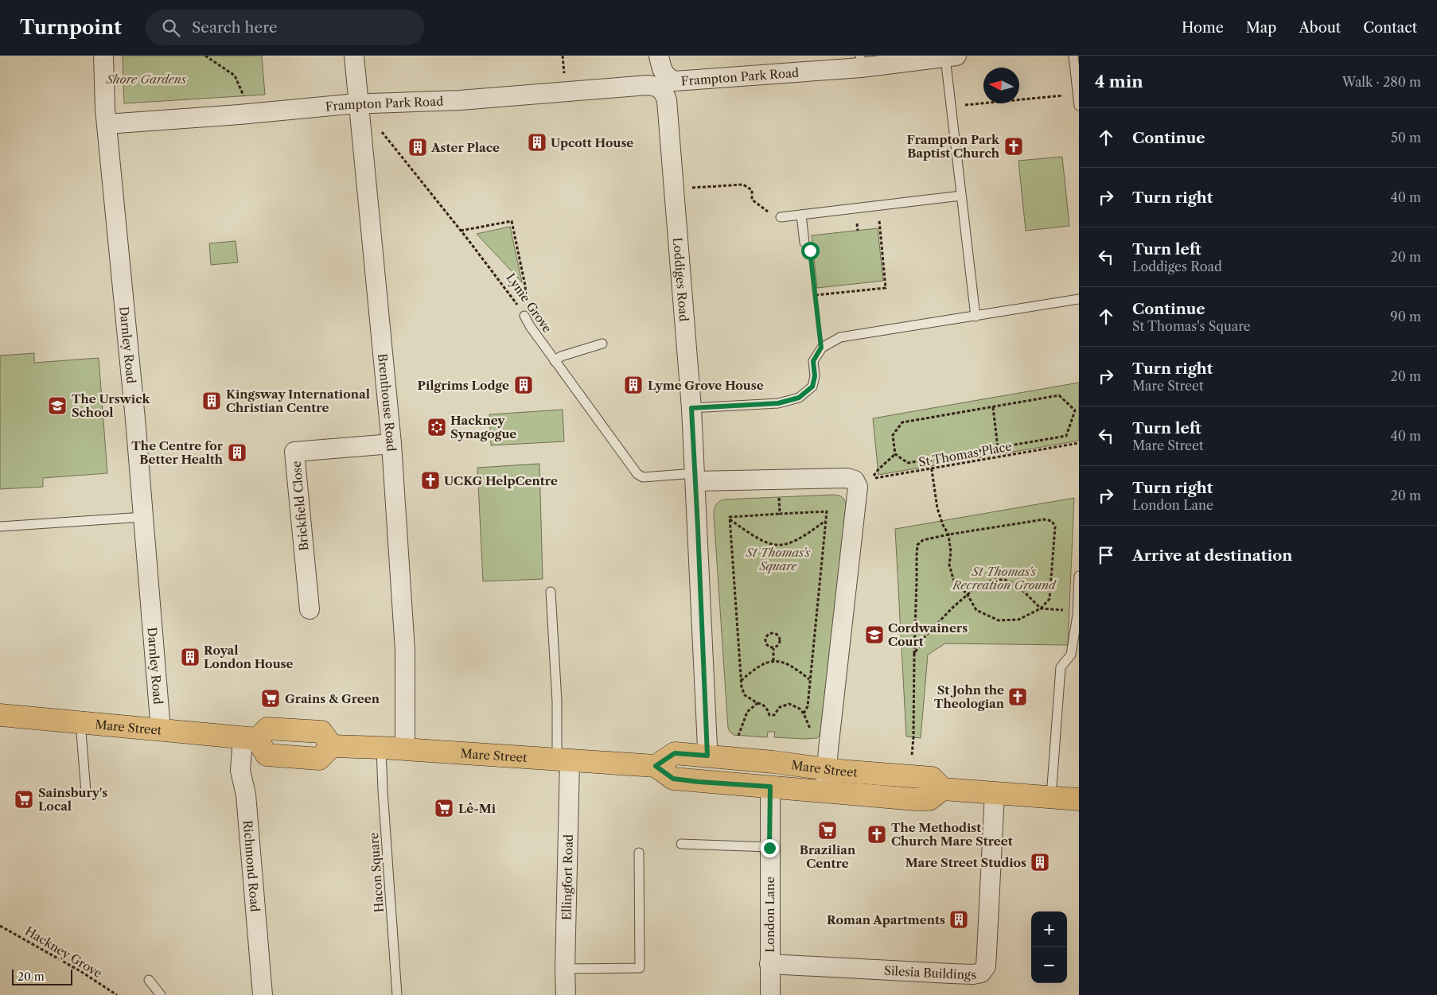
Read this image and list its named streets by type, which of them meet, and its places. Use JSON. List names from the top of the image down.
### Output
{
  "streets": {
    "main road": ["Mare Street"],
    "street": [
      "Frampton Park Road",
      "Loddiges Road",
      "Darnley Road",
      "Brenthouse Road",
      "Brickfield Close",
      "Richmond Road",
      "Ellingfort Road",
      "London Lane",
      "Silesia Buildings"
    ],
    "lane": ["Lyme Grove", "Hacon Square"],
    "path": ["St Thomas Place", "Hackney Grove"]
  },
  "crossings": [
    ["Frampton Park Road", "Loddiges Road"],
    ["Frampton Park Road", "Darnley Road"],
    ["Frampton Park Road", "Brenthouse Road"],
    ["Loddiges Road", "Lyme Grove"],
    ["Darnley Road", "Mare Street"],
    ["Brenthouse Road", "Brickfield Close"],
    ["Brenthouse Road", "Mare Street"],
    ["Mare Street", "Richmond Road"],
    ["Mare Street", "Hacon Square"],
    ["Mare Street", "Ellingfort Road"],
    ["Mare Street", "London Lane"],
    ["London Lane", "Silesia Buildings"]
  ],
  "parks": ["Shore Gardens", "St Thomas's Square", "St Thomas's Recreation Ground"],
  "places": {
    "building": [
      "Upcott House",
      "Aster Place",
      "Pilgrims Lodge",
      "Lyme Grove House",
      "Kingsway International Christian Centre",
      "The Centre for Better Health",
      "Royal London House",
      "Mare Street Studios",
      "Roman Apartments"
    ],
    "church": [
      "Frampton Park Baptist Church",
      "UCKG HelpCentre",
      "St John the Theologian",
      "The Methodist Church Mare Street"
    ],
    "school or university": ["The Urswick School", "Cordwainers Court"],
    "synagogue": ["Hackney Synagogue"],
    "supermarket": [
      "Grains & Green",
      "Sainsbury's Local",
      "Lê-Mi",
      "Brazilian Centre"
    ]
  },
  "scale_bar": "20 m",
  "north": "left",
  "page": {
    "header": "Turnpoint",
    "search": "Search here",
    "nav": [
      "Home",
      "Map",
      "About",
      "Contact"
    ],
    "heading": ["4 min", "Walk · 280 m"],
    "list": [
      ["Continue", "50 m"],
      ["Turn right", "40 m"],
      ["Turn left", "Loddiges Road", "20 m"],
      ["Continue", "St Thomas's Square", "90 m"],
      ["Turn right", "Mare Street", "20 m"],
      ["Turn left", "Mare Street", "40 m"],
      ["Turn right", "London Lane", "20 m"],
      "Arrive at destination"
    ],
    "map_buttons": ["+", "−"],
    "scale": "20 m"
  }
}
